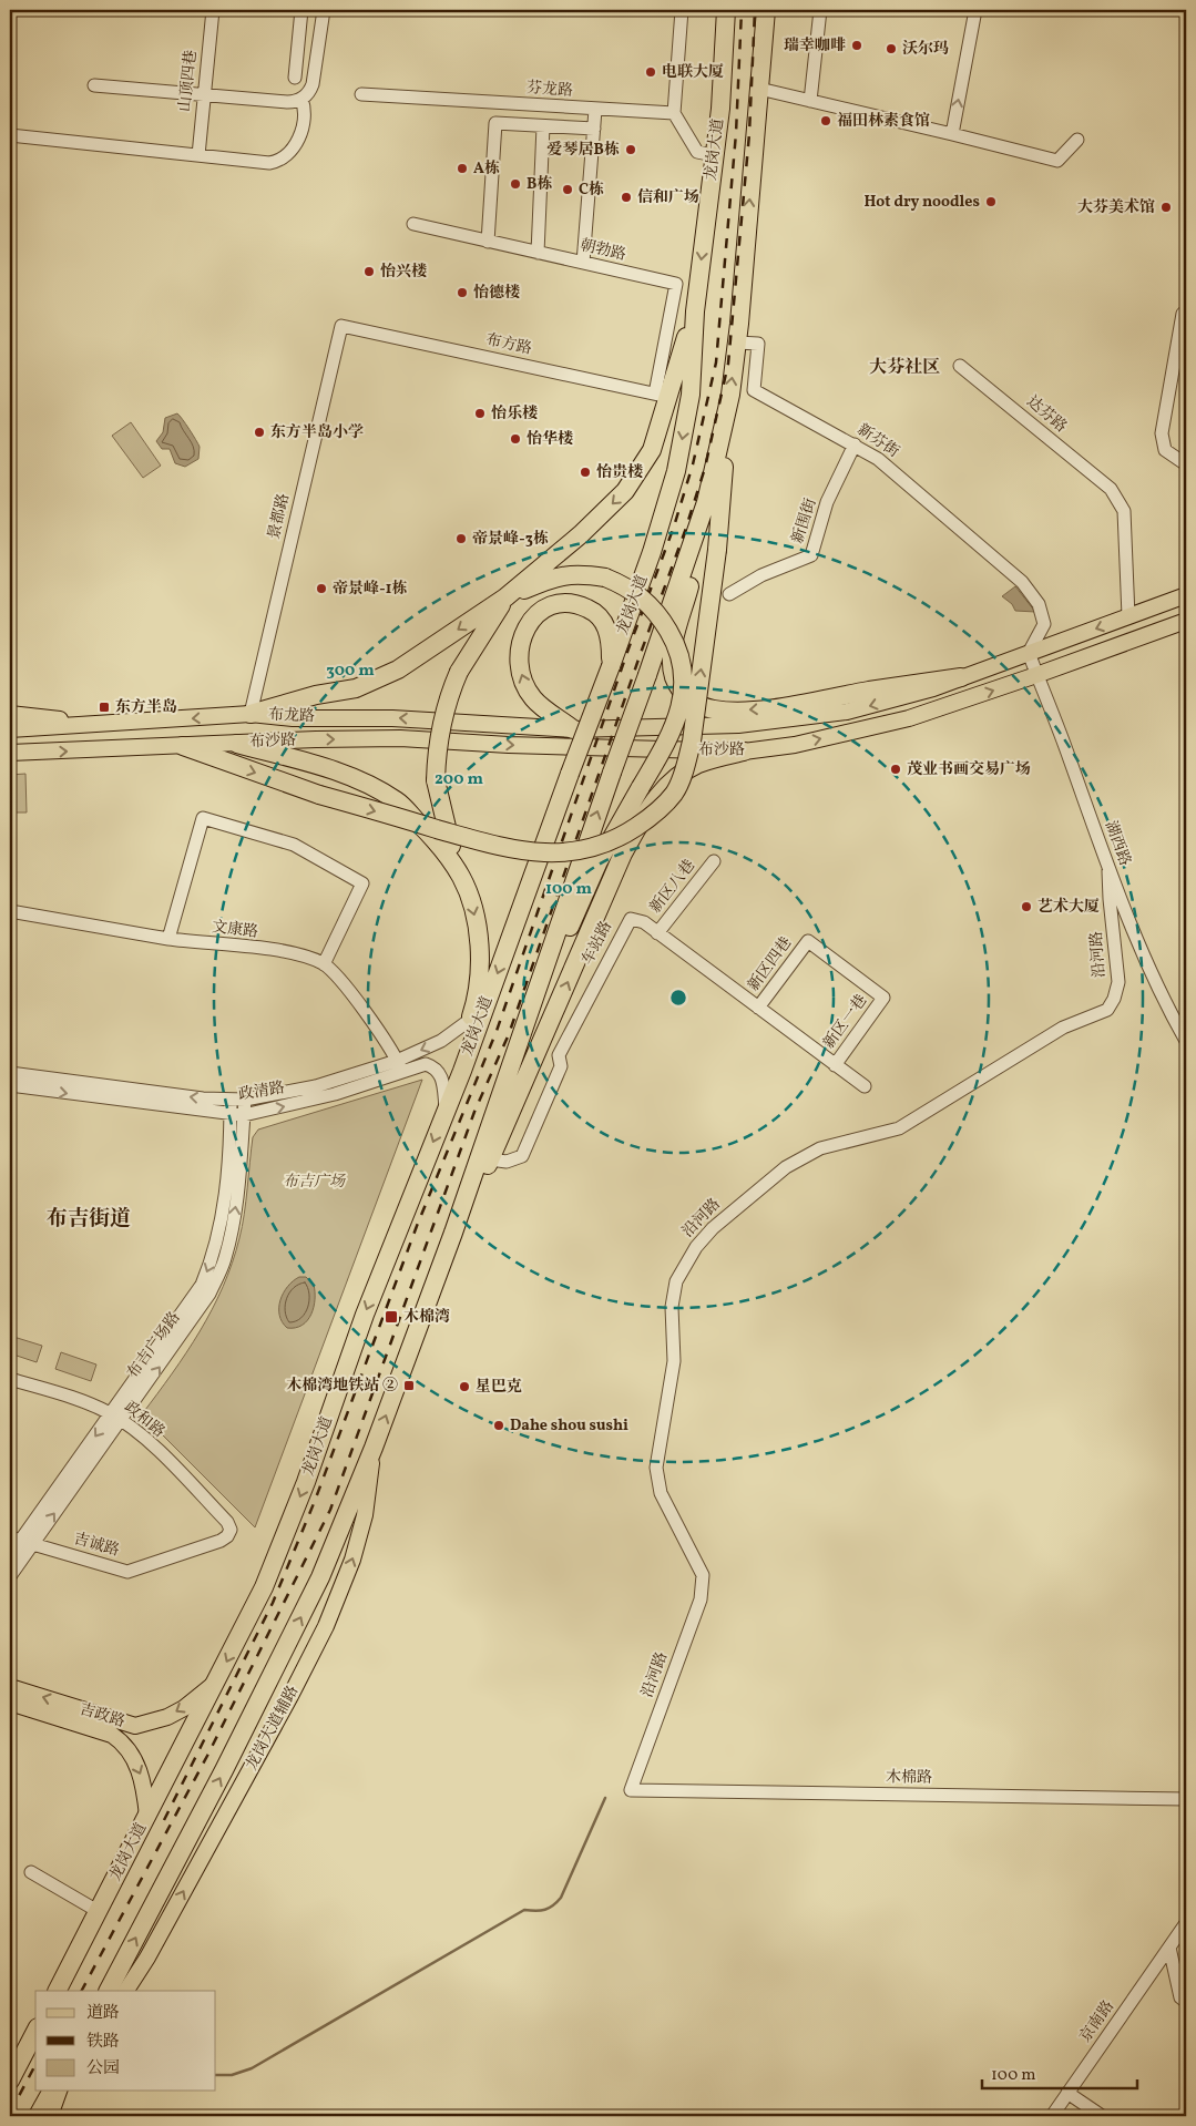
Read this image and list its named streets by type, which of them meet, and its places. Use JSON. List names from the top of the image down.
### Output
{
  "streets": {
    "highway": ["龙岗大道"],
    "main road": [
      "布龙路",
      "布沙路",
      "吉政路",
      "龙岗大道辅路"
    ],
    "street": [
      "山顶四巷",
      "芬龙路",
      "朝勃路",
      "布方路",
      "达芬路",
      "新芬街",
      "景都路",
      "新围街",
      "湖西路",
      "新区八巷",
      "文康路",
      "车站路",
      "沿河路",
      "新区四巷",
      "新区一巷",
      "政清路",
      "布吉广场路",
      "政和路",
      "吉诚路",
      "木棉路",
      "京南路"
    ]
  },
  "crossings": [
    ["龙岗大道", "政清路"],
    ["龙岗大道", "吉政路"],
    ["朝勃路", "布方路"],
    ["布方路", "景都路"],
    ["达芬路", "布沙路"],
    ["新芬街", "新围街"],
    ["新芬街", "布沙路"],
    ["新芬街", "湖西路"],
    ["景都路", "布龙路"],
    ["布龙路", "布沙路"],
    ["布沙路", "湖西路"],
    ["湖西路", "沿河路"],
    ["新区八巷", "车站路"],
    ["文康路", "政清路"],
    ["车站路", "新区四巷"],
    ["车站路", "新区一巷"],
    ["沿河路", "木棉路"],
    ["新区四巷", "新区一巷"],
    ["政清路", "布吉广场路"],
    ["布吉广场路", "政和路"],
    ["布吉广场路", "吉诚路"],
    ["政和路", "吉诚路"]
  ],
  "one_way": ["布龙路", "龙岗大道辅路"],
  "districts": ["大芬社区", "布吉街道"],
  "parks": ["布吉广场"],
  "places": {
    "other": [
      "瑞幸咖啡",
      "沃尔玛",
      "电联大厦",
      "福田林素食馆",
      "爱琴居B栋",
      "A栋",
      "B栋",
      "C栋",
      "信和广场",
      "Hot dry noodles",
      "大芬美术馆",
      "怡兴楼",
      "怡德楼",
      "怡乐楼",
      "东方半岛小学",
      "怡华楼",
      "怡贵楼",
      "帝景峰-3栋",
      "帝景峰-1栋",
      "茂业书画交易广场",
      "艺术大厦",
      "星巴克",
      "Dahe shou sushi"
    ],
    "transit": ["东方半岛", "木棉湾", "木棉湾地铁站 ②"]
  },
  "legend": ["道路", "铁路", "公园"],
  "scale_bar": "100 m",
  "rings": ["300 m", "200 m", "100 m"]
}
